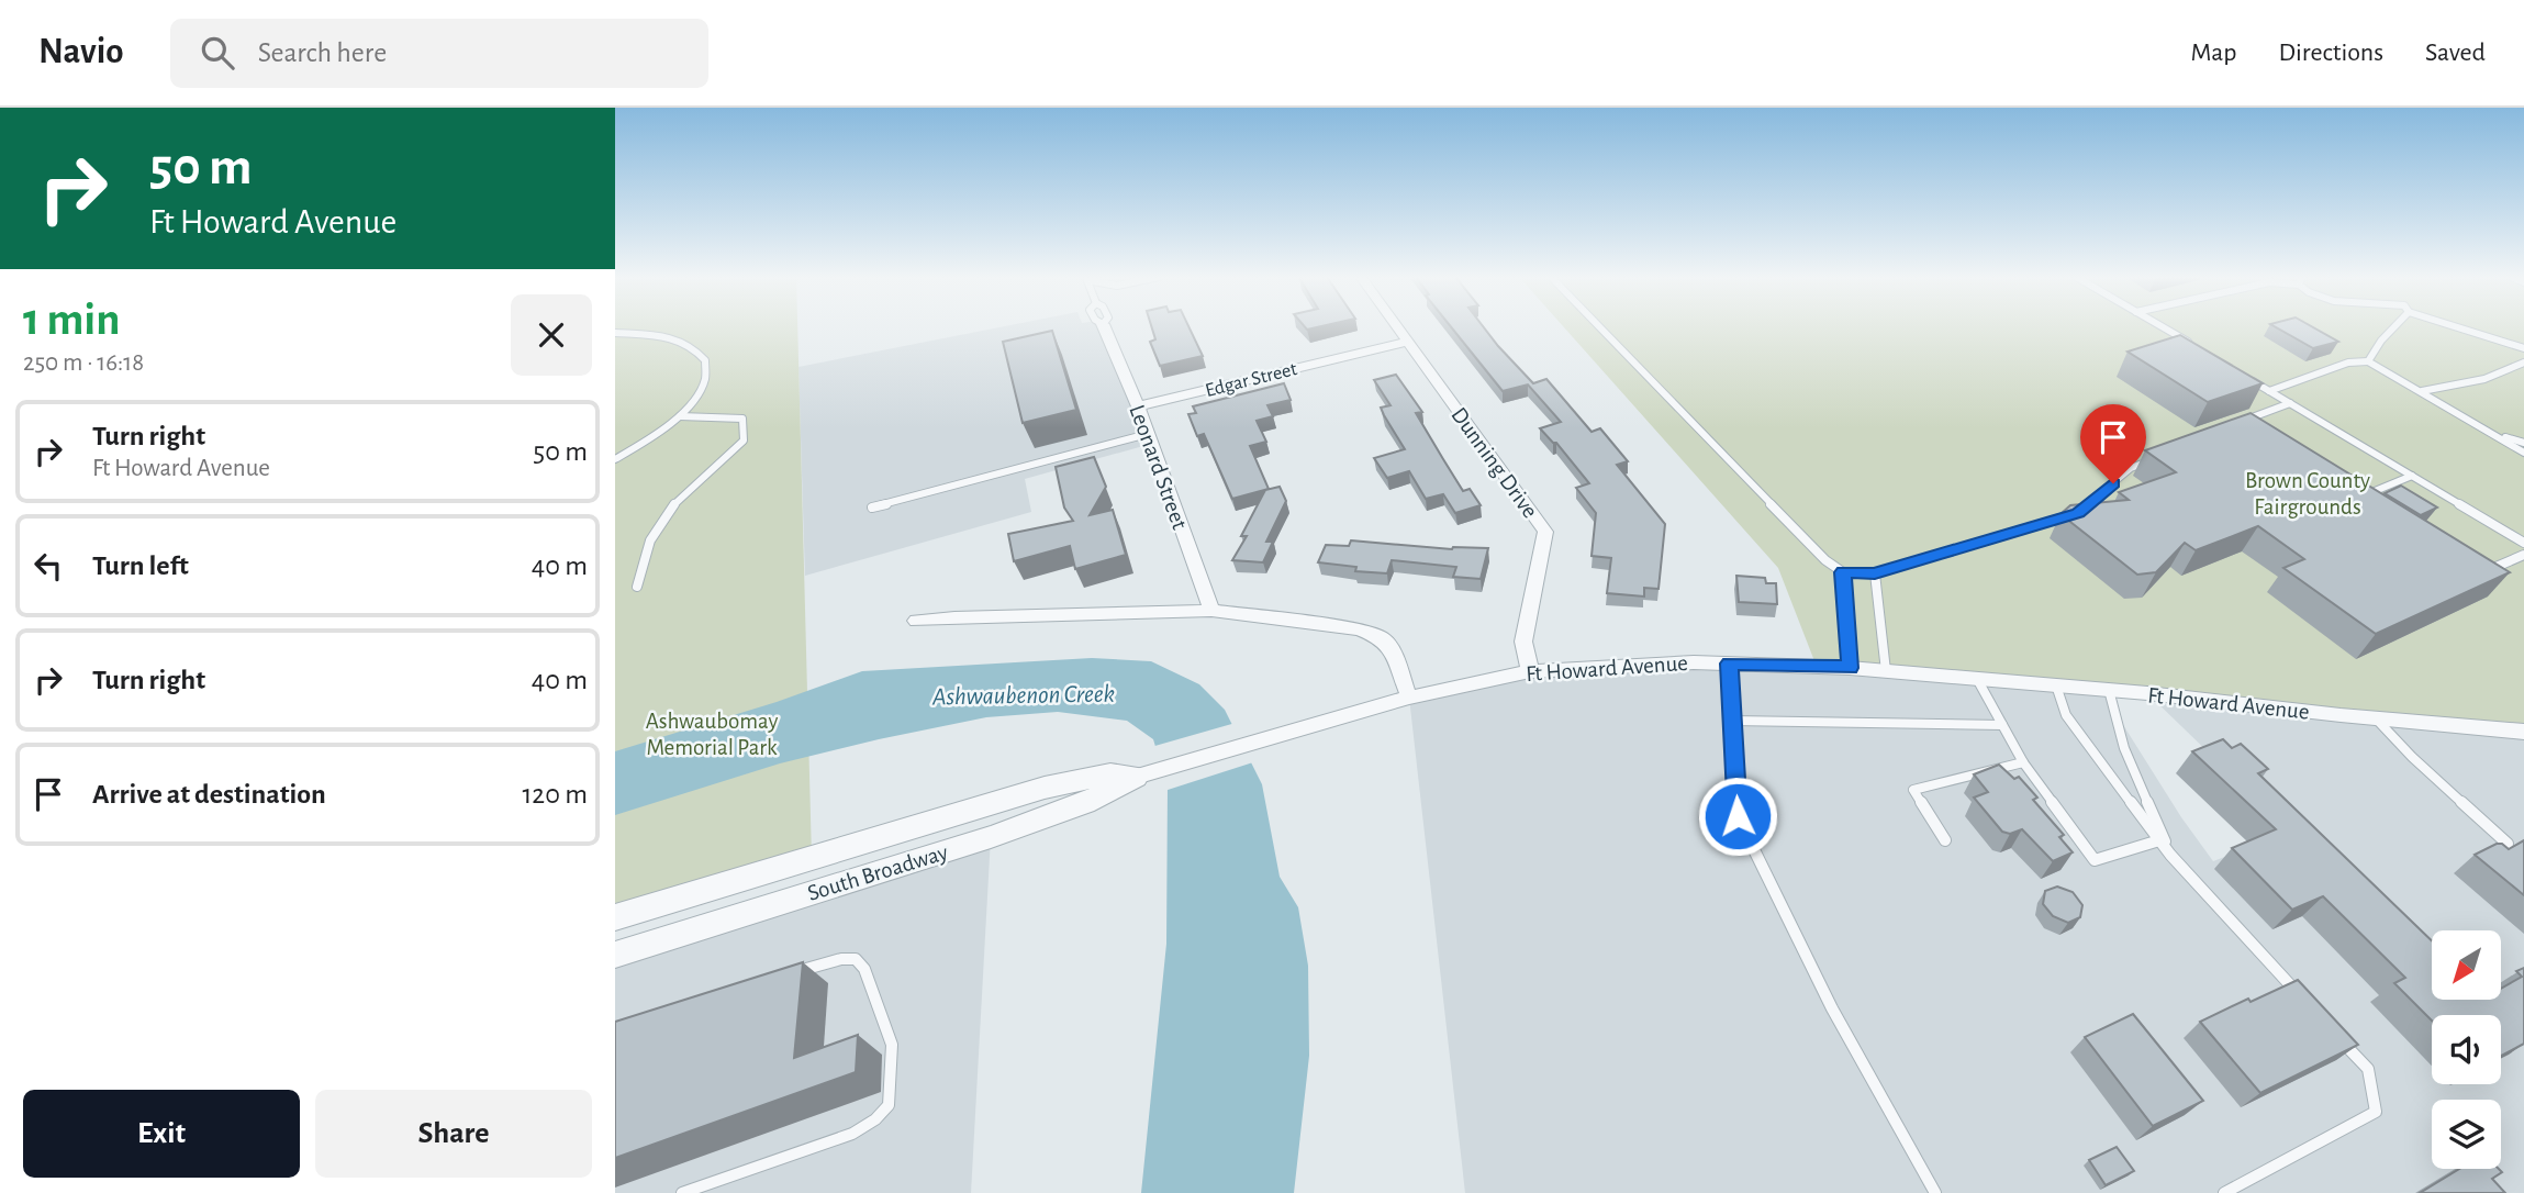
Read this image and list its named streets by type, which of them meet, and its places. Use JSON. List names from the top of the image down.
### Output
{
  "streets": {
    "street": [
      "Edgar Street",
      "Dunning Drive",
      "Leonard Street",
      "Ft Howard Avenue",
      "South Broadway"
    ]
  },
  "crossings": [
    ["Edgar Street", "Dunning Drive"],
    ["Edgar Street", "Leonard Street"],
    ["Dunning Drive", "Ft Howard Avenue"],
    ["Ft Howard Avenue", "South Broadway"]
  ],
  "water": ["Ashwaubenon Creek"],
  "parks": ["Brown County Fairgrounds", "Ashwaubomay Memorial Park"],
  "north": "bottom left",
  "page": {
    "header": "Navio",
    "search": "Search here",
    "nav": ["Map", "Directions", "Saved"],
    "turn": ["50 m", "Ft Howard Avenue"],
    "heading": ["1 min", "250 m · 16:18"],
    "list": [
      {
        "name": "Turn right",
        "note": "Ft Howard Avenue",
        "value": "50 m"
      },
      {
        "name": "Turn left",
        "value": "40 m"
      },
      {
        "name": "Turn right",
        "value": "40 m"
      },
      {
        "name": "Arrive at destination",
        "value": "120 m"
      }
    ],
    "buttons": ["Exit", "Share"]
  }
}
